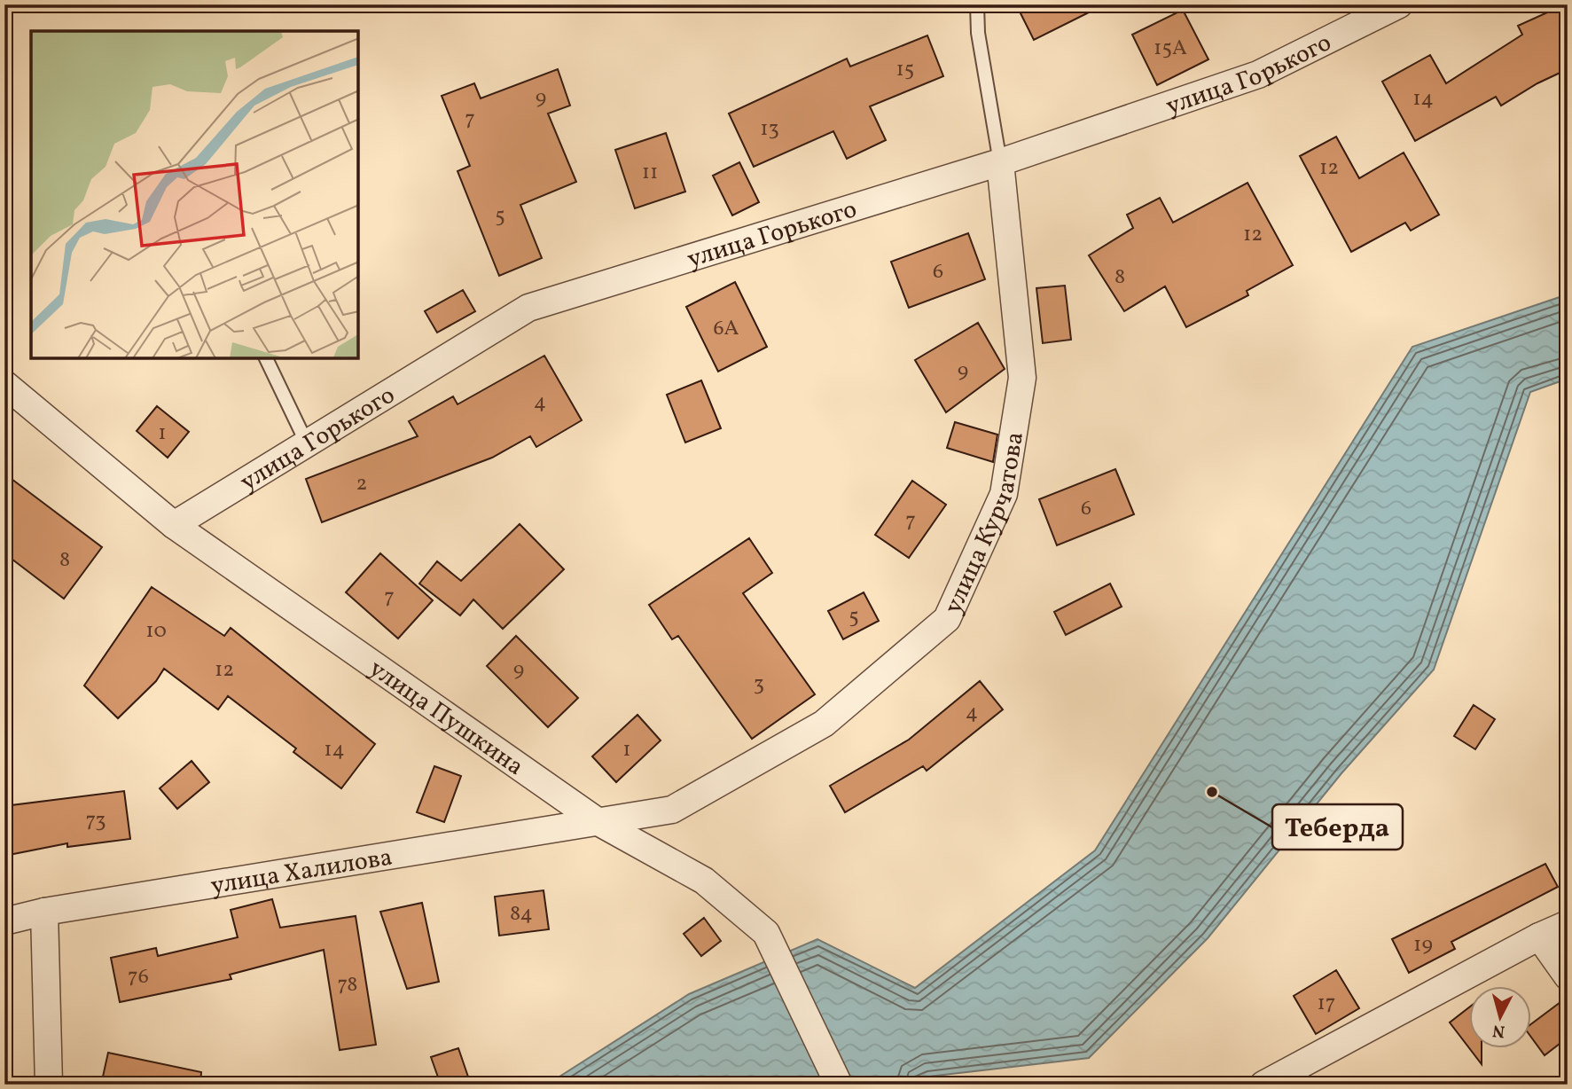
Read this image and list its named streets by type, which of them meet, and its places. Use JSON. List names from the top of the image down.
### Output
{
  "streets": {
    "street": [
      "улица Горького",
      "улица Курчатова",
      "улица Пушкина",
      "улица Халилова"
    ]
  },
  "crossings": [
    ["улица Горького", "улица Курчатова"],
    ["улица Горького", "улица Пушкина"],
    ["улица Курчатова", "улица Пушкина"],
    ["улица Курчатова", "улица Халилова"],
    ["улица Пушкина", "улица Халилова"]
  ],
  "places": ["Теберда"],
  "house_numbers": [
    "15А",
    "15",
    "9",
    "14",
    "7",
    "13",
    "12",
    "11",
    "5",
    "12",
    "6",
    "8",
    "6А",
    "9",
    "4",
    "1",
    "2",
    "6",
    "7",
    "8",
    "7",
    "5",
    "10",
    "12",
    "9",
    "3",
    "4",
    "14",
    "1",
    "73",
    "84",
    "19",
    "76",
    "78",
    "17"
  ],
  "north": "bottom"
}
